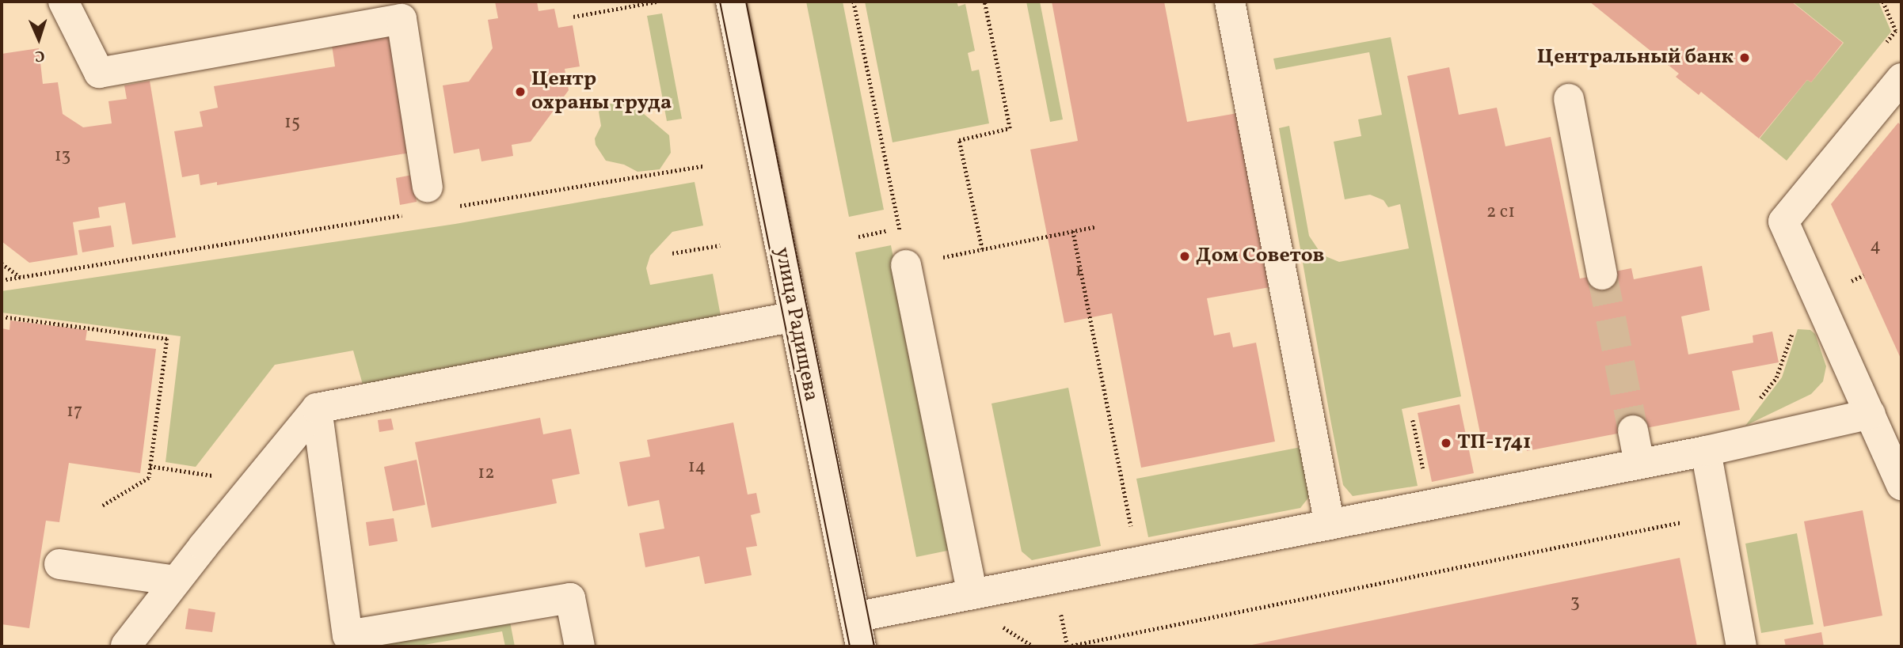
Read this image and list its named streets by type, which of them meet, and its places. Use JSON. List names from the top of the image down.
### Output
{
  "streets": {
    "street": ["улица Радищева"]
  },
  "places": [
    "Центральный банк",
    "Центр охраны труда",
    "Дом Советов",
    "ТП-1741"
  ],
  "house_numbers": [
    "15",
    "13",
    "2 с1",
    "4",
    "1",
    "17",
    "14",
    "12",
    "3"
  ],
  "north": "bottom"
}
